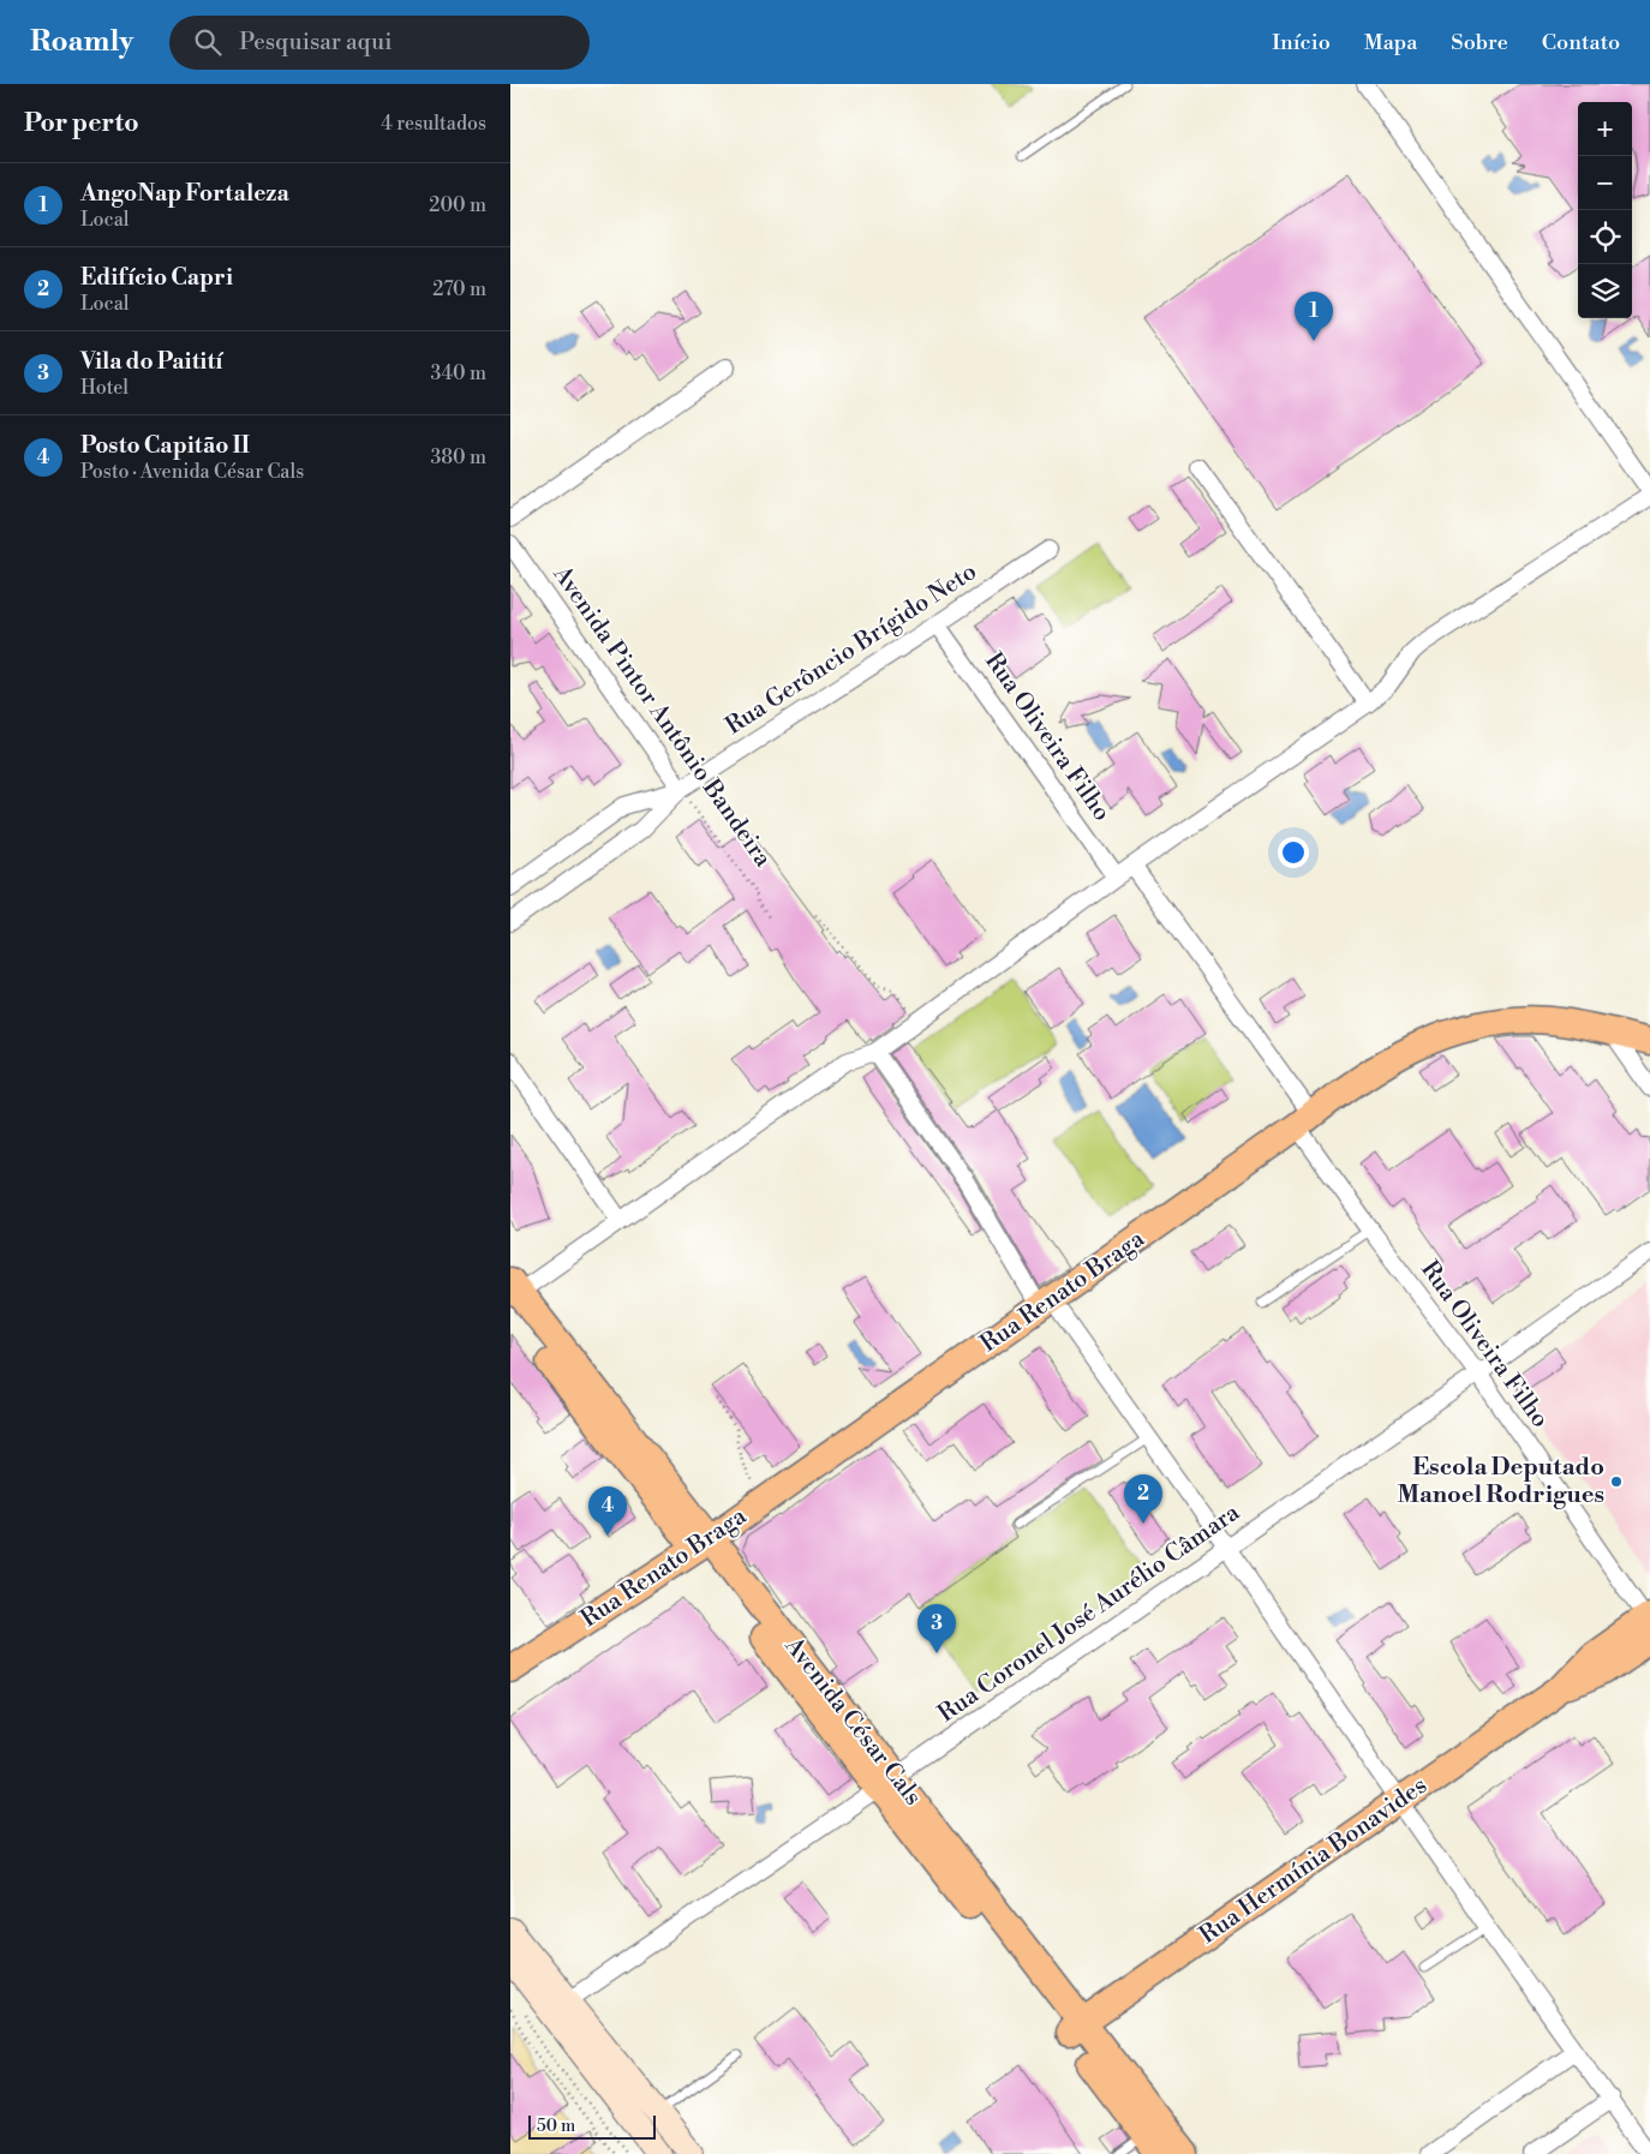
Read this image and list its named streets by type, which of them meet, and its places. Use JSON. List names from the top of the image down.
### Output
{
  "streets": {
    "main road": ["Rua Renato Braga", "Avenida César Cals", "Rua Hermínia Bonavides"],
    "street": [
      "Rua Gerôncio Brígido Neto",
      "Avenida Pintor Antônio Bandeira",
      "Rua Oliveira Filho",
      "Rua Coronel José Aurélio Câmara"
    ]
  },
  "crossings": [
    ["Rua Gerôncio Brígido Neto", "Avenida Pintor Antônio Bandeira"],
    ["Rua Gerôncio Brígido Neto", "Rua Oliveira Filho"],
    ["Rua Oliveira Filho", "Rua Renato Braga"],
    ["Rua Oliveira Filho", "Rua Coronel José Aurélio Câmara"],
    ["Rua Oliveira Filho", "Rua Hermínia Bonavides"],
    ["Rua Renato Braga", "Avenida César Cals"],
    ["Rua Coronel José Aurélio Câmara", "Avenida César Cals"],
    ["Avenida César Cals", "Rua Hermínia Bonavides"]
  ],
  "places": ["Escola Deputado Manoel Rodrigues"],
  "scale_bar": "50 m",
  "page": {
    "header": "Roamly",
    "search": "Pesquisar aqui",
    "nav": [
      "Início",
      "Mapa",
      "Sobre",
      "Contato"
    ],
    "heading": ["Por perto", "4 resultados"],
    "map_buttons": ["+", "−"],
    "list": [
      {
        "mark": "1",
        "name": "AngoNap Fortaleza",
        "note": "Local",
        "value": "200 m"
      },
      {
        "mark": "2",
        "name": "Edifício Capri",
        "note": "Local",
        "value": "270 m"
      },
      {
        "mark": "3",
        "name": "Vila do Paitití",
        "note": "Hotel",
        "value": "340 m"
      },
      {
        "mark": "4",
        "name": "Posto Capitão II",
        "note": "Posto · Avenida César Cals",
        "value": "380 m"
      }
    ],
    "pins": [
      "1",
      "2",
      "4",
      "3"
    ],
    "scale": "50 m"
  }
}
